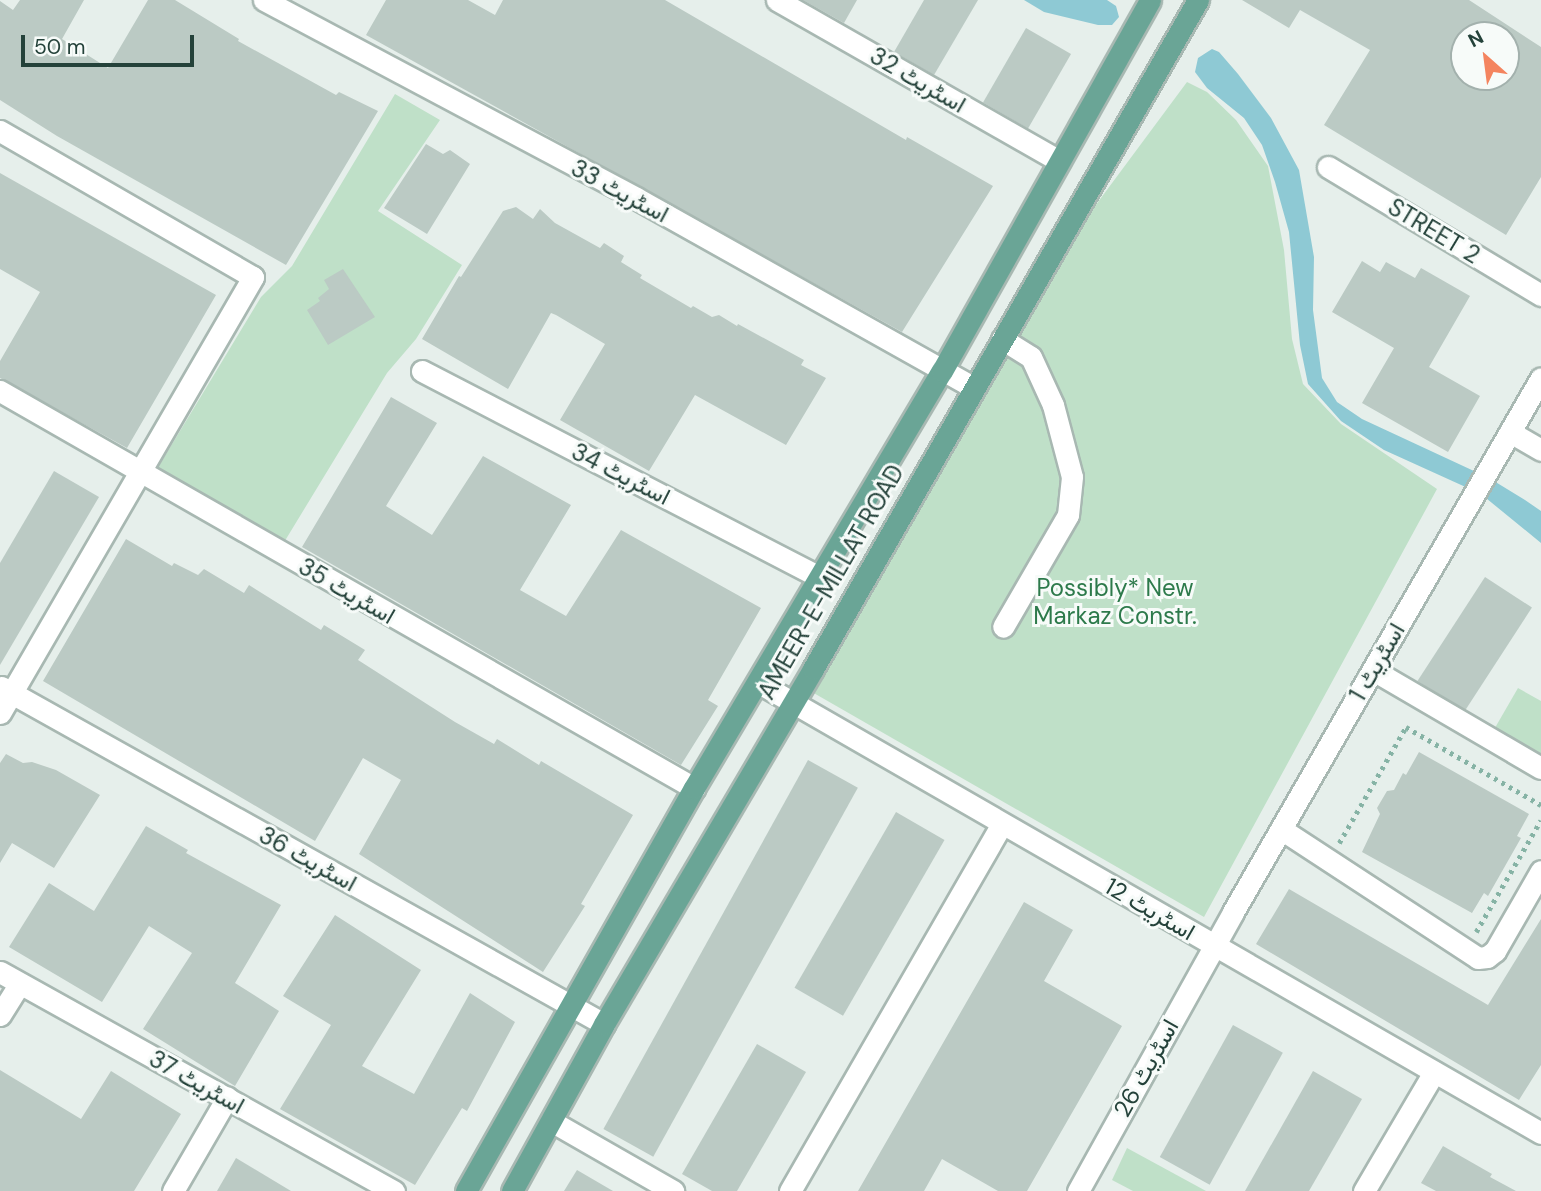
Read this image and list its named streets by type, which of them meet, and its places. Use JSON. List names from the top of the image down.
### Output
{
  "streets": {
    "main road": ["AMEER-E-MILLAT ROAD"],
    "street": [
      "اسٹریٹ 32",
      "اسٹریٹ 33",
      "STREET 2",
      "اسٹریٹ 34",
      "اسٹریٹ 35",
      "اسٹریٹ 1",
      "اسٹریٹ 36",
      "اسٹریٹ 12",
      "اسٹریٹ 26",
      "اسٹریٹ 37"
    ]
  },
  "crossings": [
    ["اسٹریٹ 32", "AMEER-E-MILLAT ROAD"],
    ["اسٹریٹ 33", "AMEER-E-MILLAT ROAD"],
    ["اسٹریٹ 34", "AMEER-E-MILLAT ROAD"],
    ["AMEER-E-MILLAT ROAD", "اسٹریٹ 35"],
    ["AMEER-E-MILLAT ROAD", "اسٹریٹ 36"],
    ["AMEER-E-MILLAT ROAD", "اسٹریٹ 12"],
    ["اسٹریٹ 1", "اسٹریٹ 12"],
    ["اسٹریٹ 1", "اسٹریٹ 26"],
    ["اسٹریٹ 12", "اسٹریٹ 26"]
  ],
  "parks": ["Possibly* New Markaz Constr."],
  "scale_bar": "50 m",
  "north": "top left"
}
